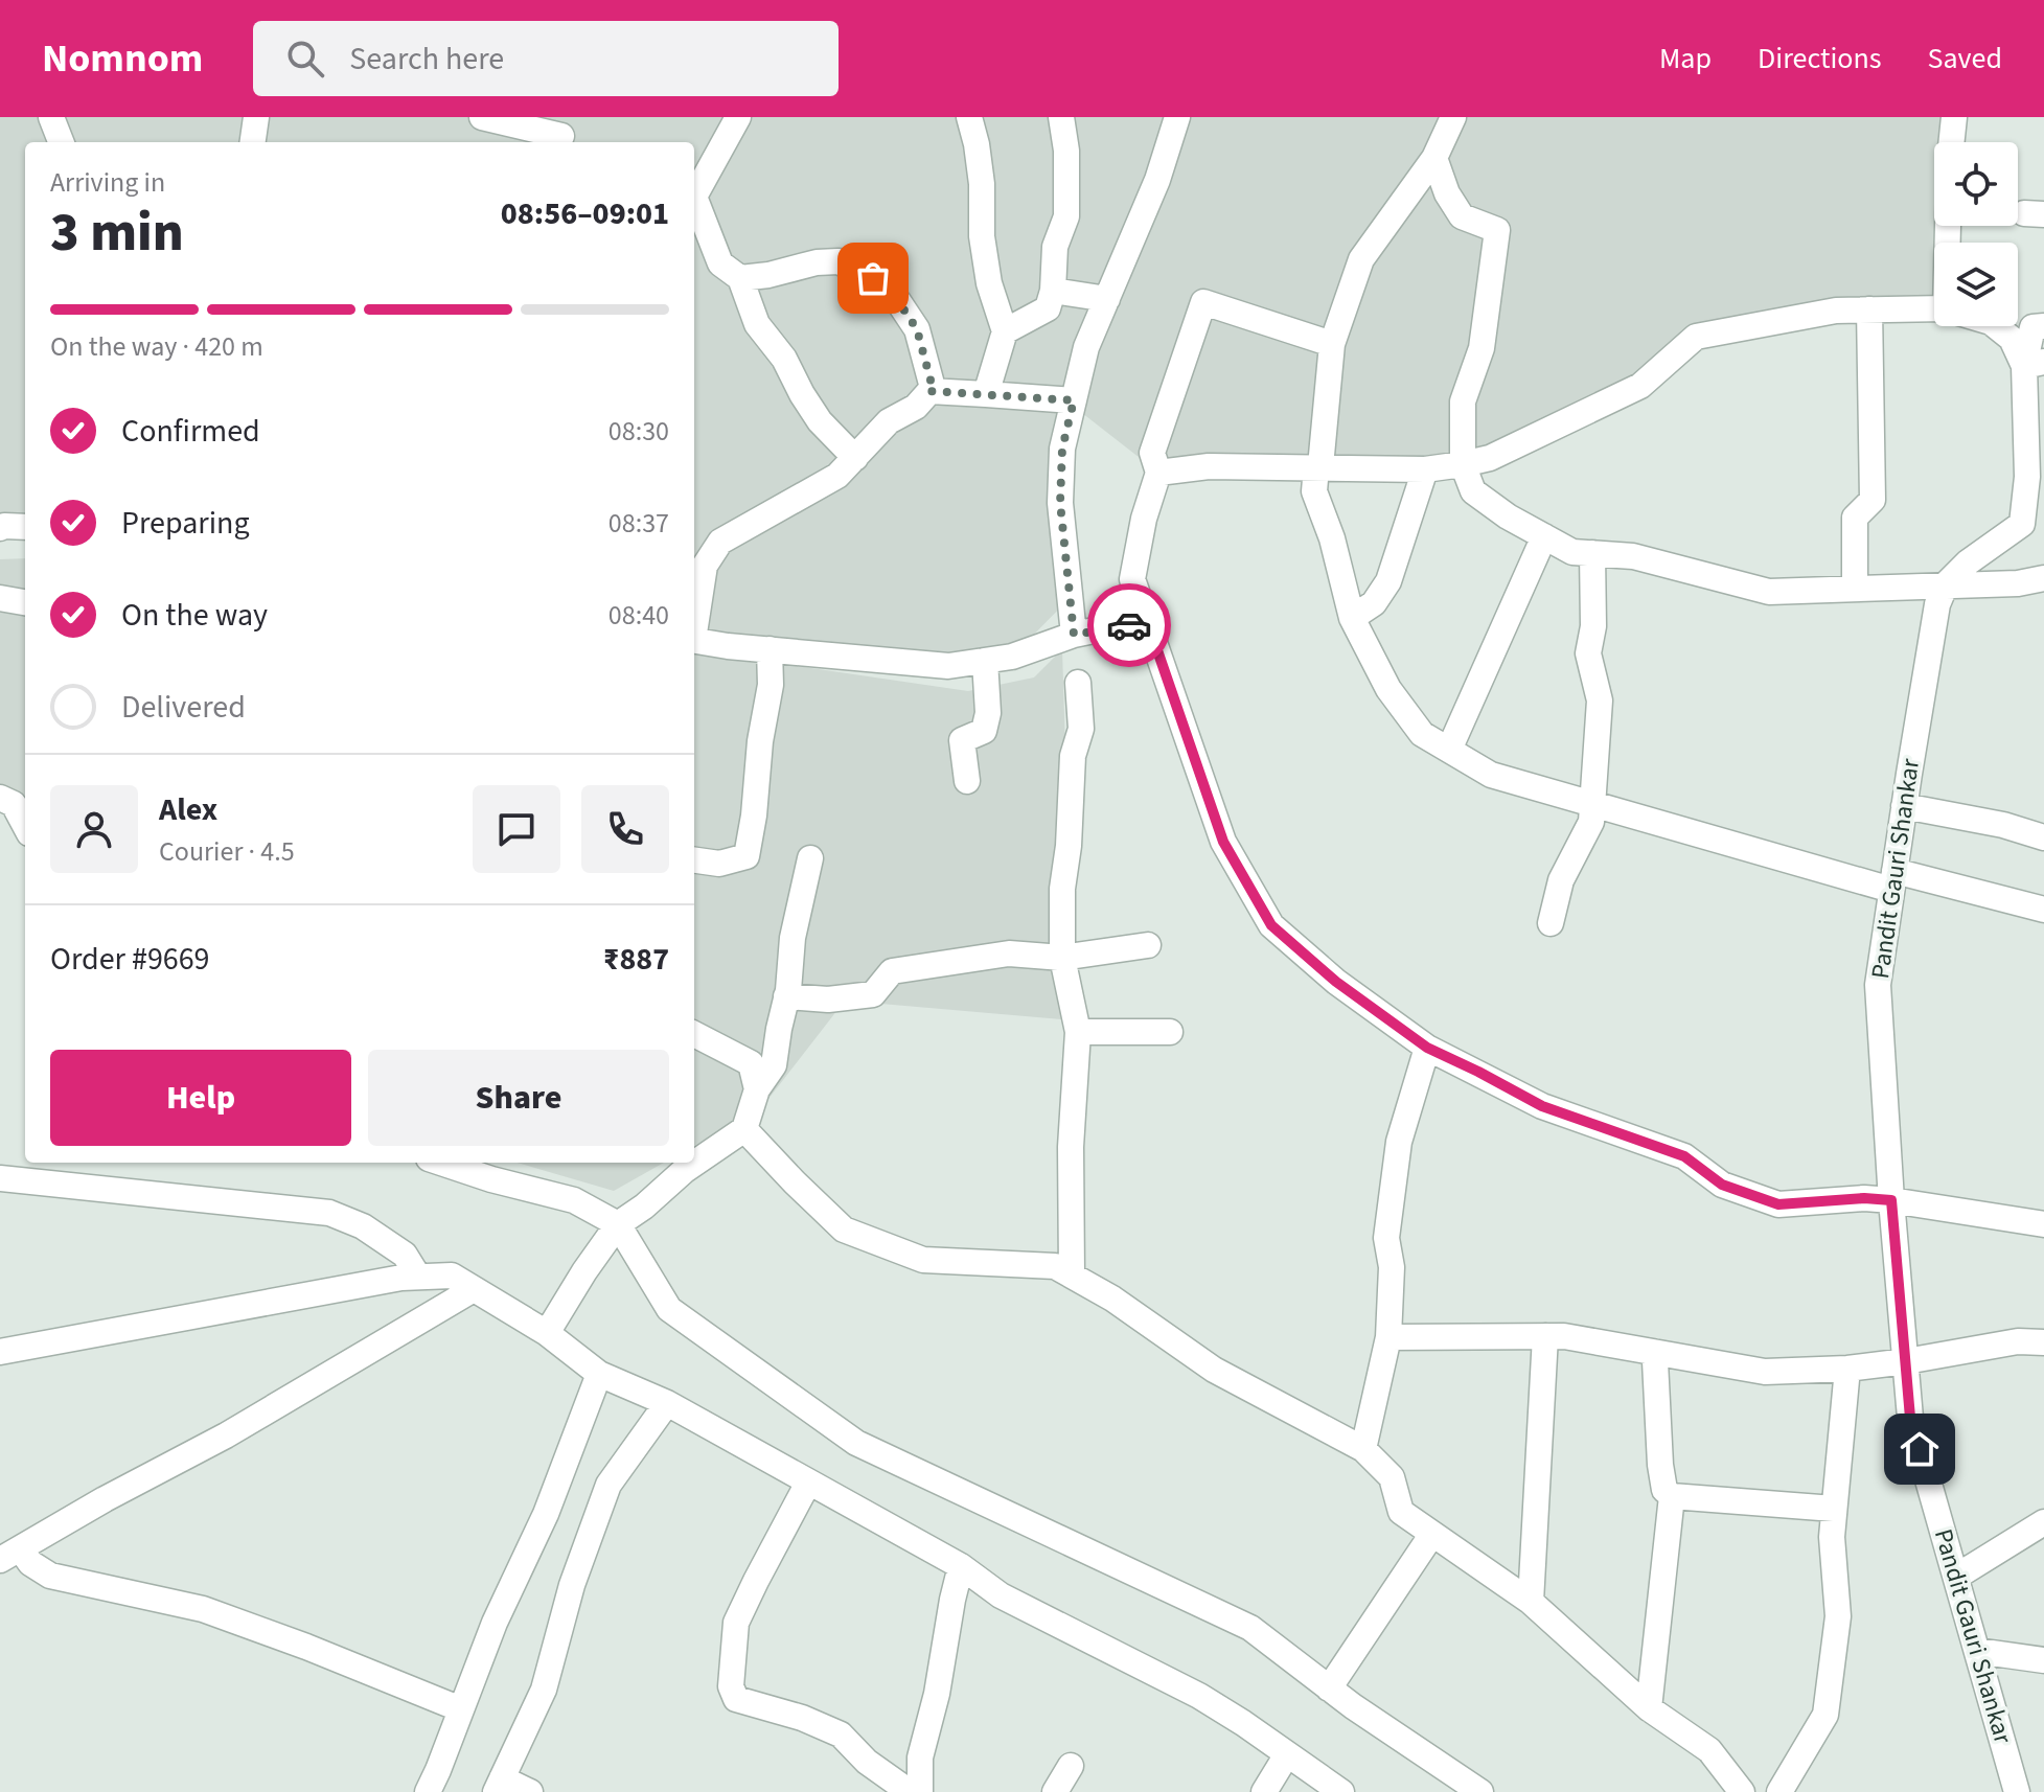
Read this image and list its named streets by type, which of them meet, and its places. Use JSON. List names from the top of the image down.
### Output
{
  "streets": {
    "street": ["Pandit Gauri Shankar"]
  },
  "page": {
    "header": "Nomnom",
    "search": "Search here",
    "nav": ["Map", "Directions", "Saved"],
    "heading": ["3 min", "Arriving in", "08:56–09:01"],
    "panel": [
      "Alex",
      "Courier · 4.5",
      "Order #9669",
      "₹887"
    ],
    "bar": "On the way · 420 m",
    "list": [
      ["Confirmed", "08:30"],
      ["Preparing", "08:37"],
      ["On the way", "08:40"],
      "Delivered"
    ],
    "buttons": ["Help", "Share"]
  }
}
